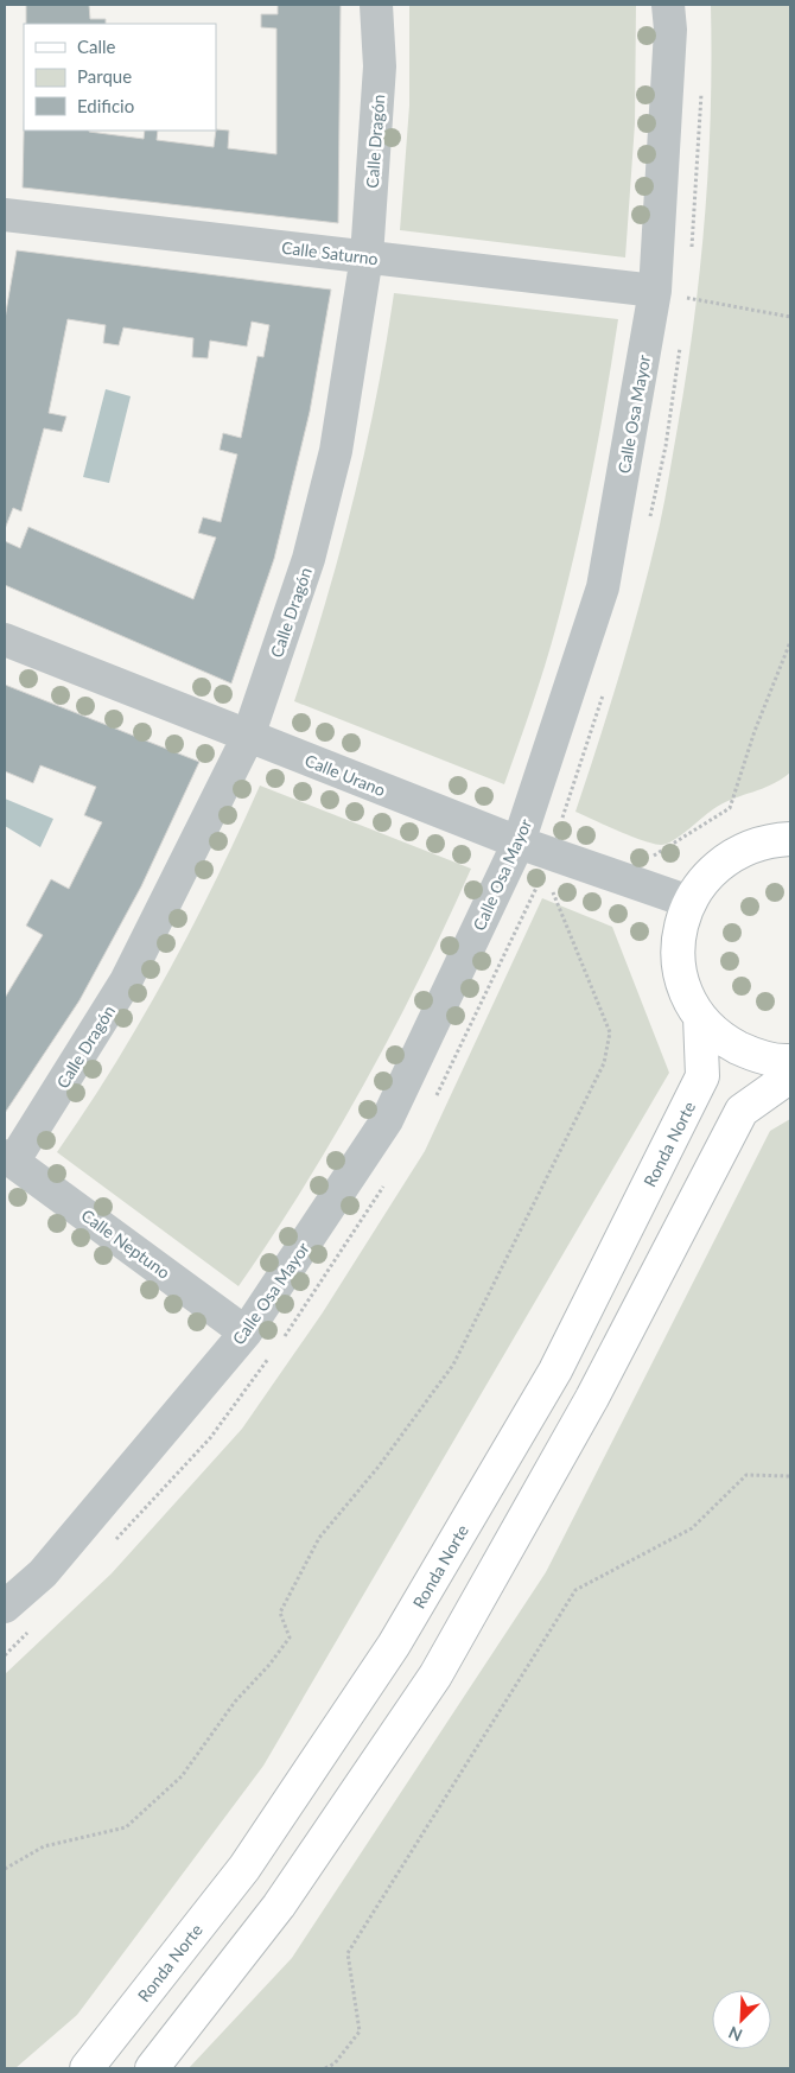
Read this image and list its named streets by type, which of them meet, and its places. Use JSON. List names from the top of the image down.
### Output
{
  "streets": {
    "main road": ["Ronda Norte"],
    "street": [
      "Calle Dragón",
      "Calle Saturno",
      "Calle Osa Mayor",
      "Calle Urano",
      "Calle Neptuno"
    ]
  },
  "crossings": [
    ["Calle Dragón", "Calle Saturno"],
    ["Calle Dragón", "Calle Urano"],
    ["Calle Dragón", "Calle Neptuno"],
    ["Calle Saturno", "Calle Osa Mayor"],
    ["Calle Osa Mayor", "Calle Urano"],
    ["Calle Osa Mayor", "Calle Neptuno"]
  ],
  "legend": ["Calle", "Parque", "Edificio"],
  "north": "bottom left"
}
